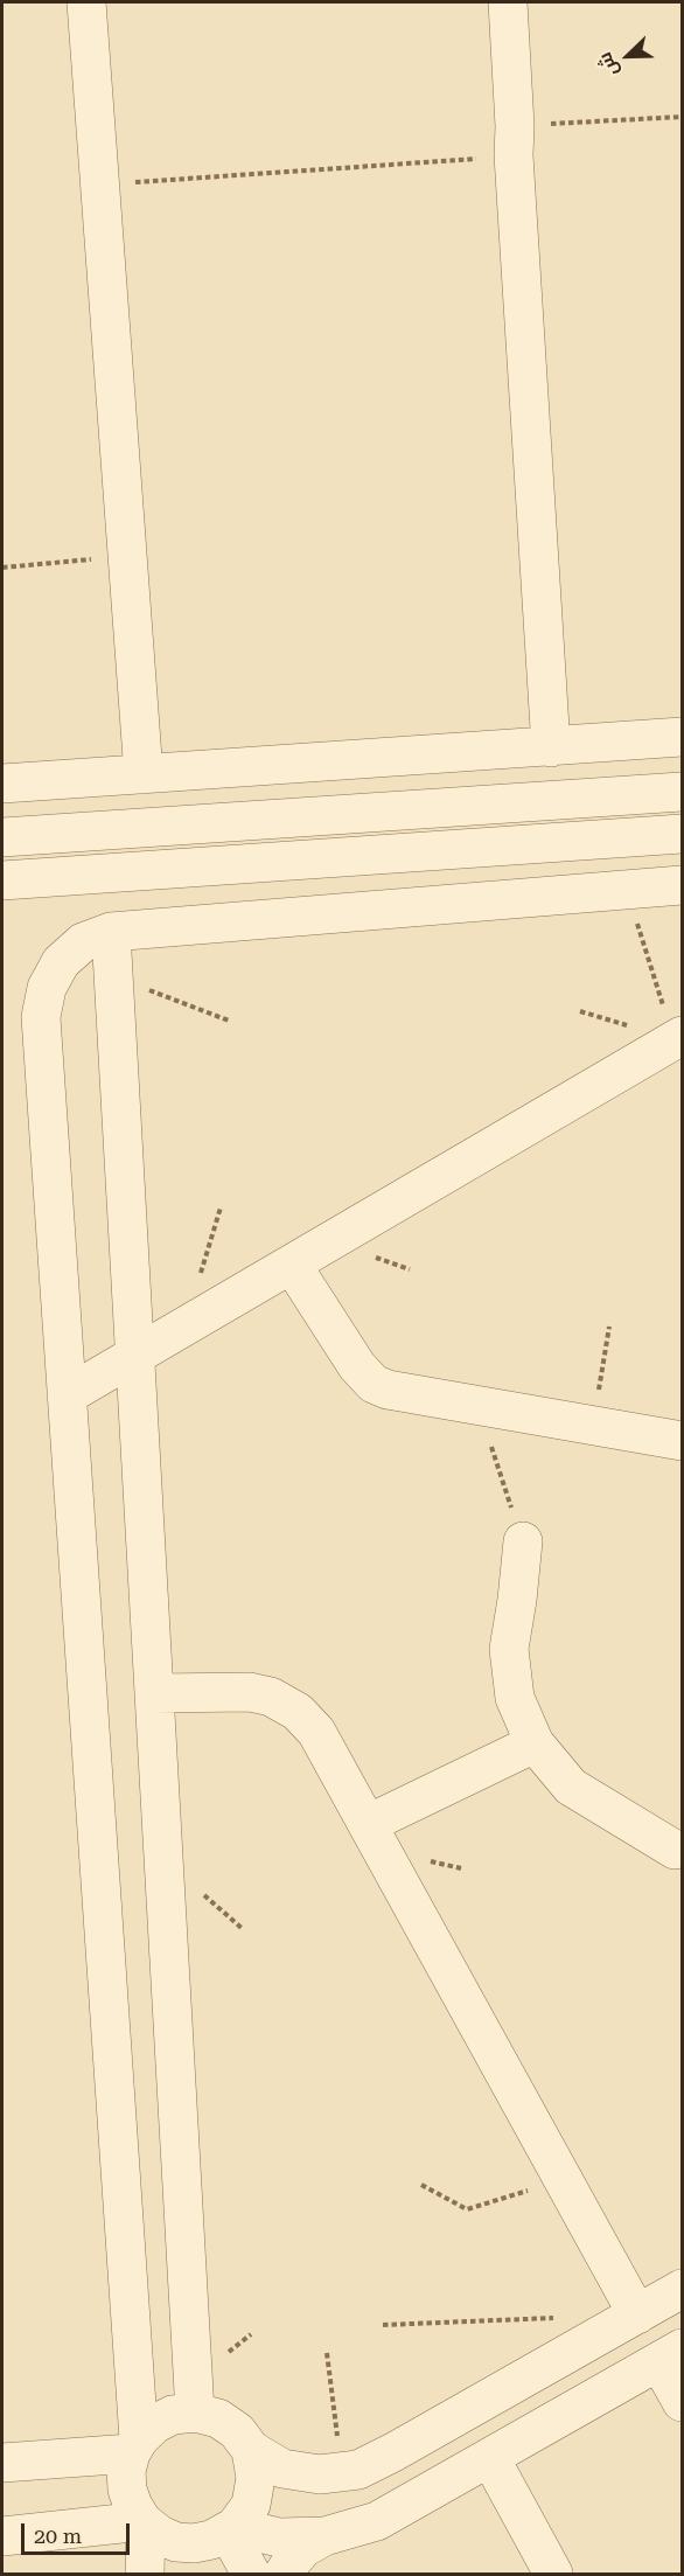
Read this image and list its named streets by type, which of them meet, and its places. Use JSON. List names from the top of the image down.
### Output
{
  "scale_bar": "20 m",
  "north": "bottom left"
}
